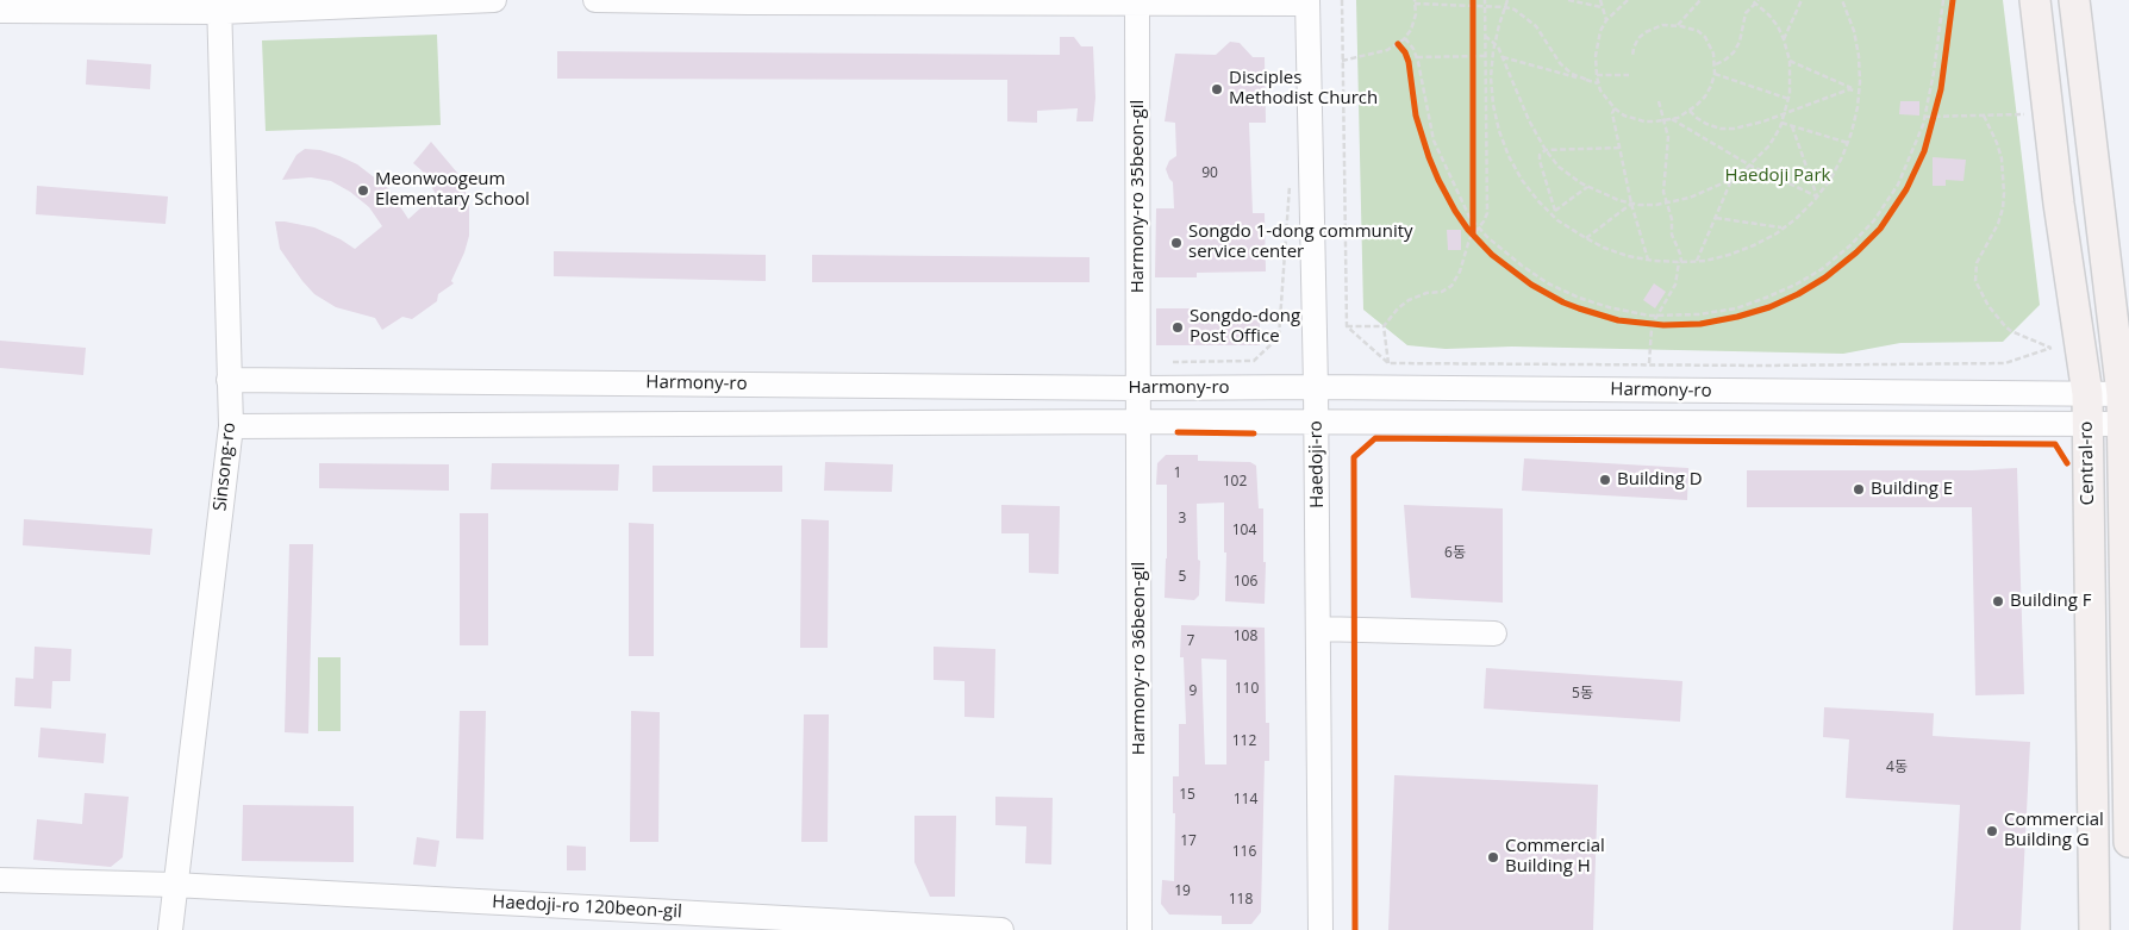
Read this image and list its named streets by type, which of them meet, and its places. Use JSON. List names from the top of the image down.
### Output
{
  "streets": {
    "main road": ["Central-ro"],
    "street": [
      "Harmony-ro 35beon-gil",
      "Harmony-ro",
      "Haedoji-ro",
      "Sinsong-ro",
      "Harmony-ro 36beon-gil",
      "Haedoji-ro 120beon-gil"
    ]
  },
  "crossings": [
    ["Harmony-ro 35beon-gil", "Harmony-ro"],
    ["Harmony-ro 35beon-gil", "Harmony-ro 36beon-gil"],
    ["Harmony-ro", "Central-ro"],
    ["Harmony-ro", "Haedoji-ro"],
    ["Harmony-ro", "Sinsong-ro"],
    ["Harmony-ro", "Harmony-ro 36beon-gil"],
    ["Sinsong-ro", "Haedoji-ro 120beon-gil"]
  ],
  "parks": ["Haedoji Park"],
  "places": [
    "Disciples Methodist Church",
    "Meonwoogeum Elementary School",
    "Songdo 1-dong community service center",
    "Songdo-dong Post Office",
    "Building D",
    "Building E",
    "Building F",
    "Commercial Building G",
    "Commercial Building H"
  ],
  "house_numbers": [
    "90",
    "1",
    "102",
    "3",
    "104",
    "6동",
    "5",
    "106",
    "108",
    "7",
    "110",
    "9",
    "5동",
    "112",
    "4동",
    "15",
    "114",
    "17",
    "116",
    "19",
    "118"
  ]
}
